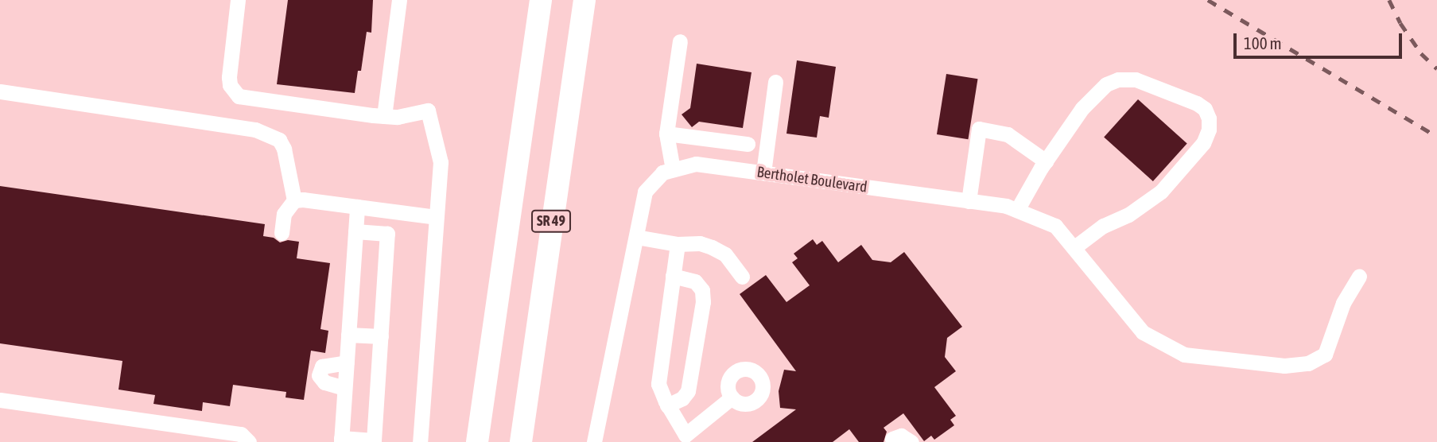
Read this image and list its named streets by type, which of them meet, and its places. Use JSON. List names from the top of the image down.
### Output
{
  "streets": {
    "highway": ["SR 49"],
    "street": ["Bertholet Boulevard"]
  },
  "scale_bar": "100 m"
}
